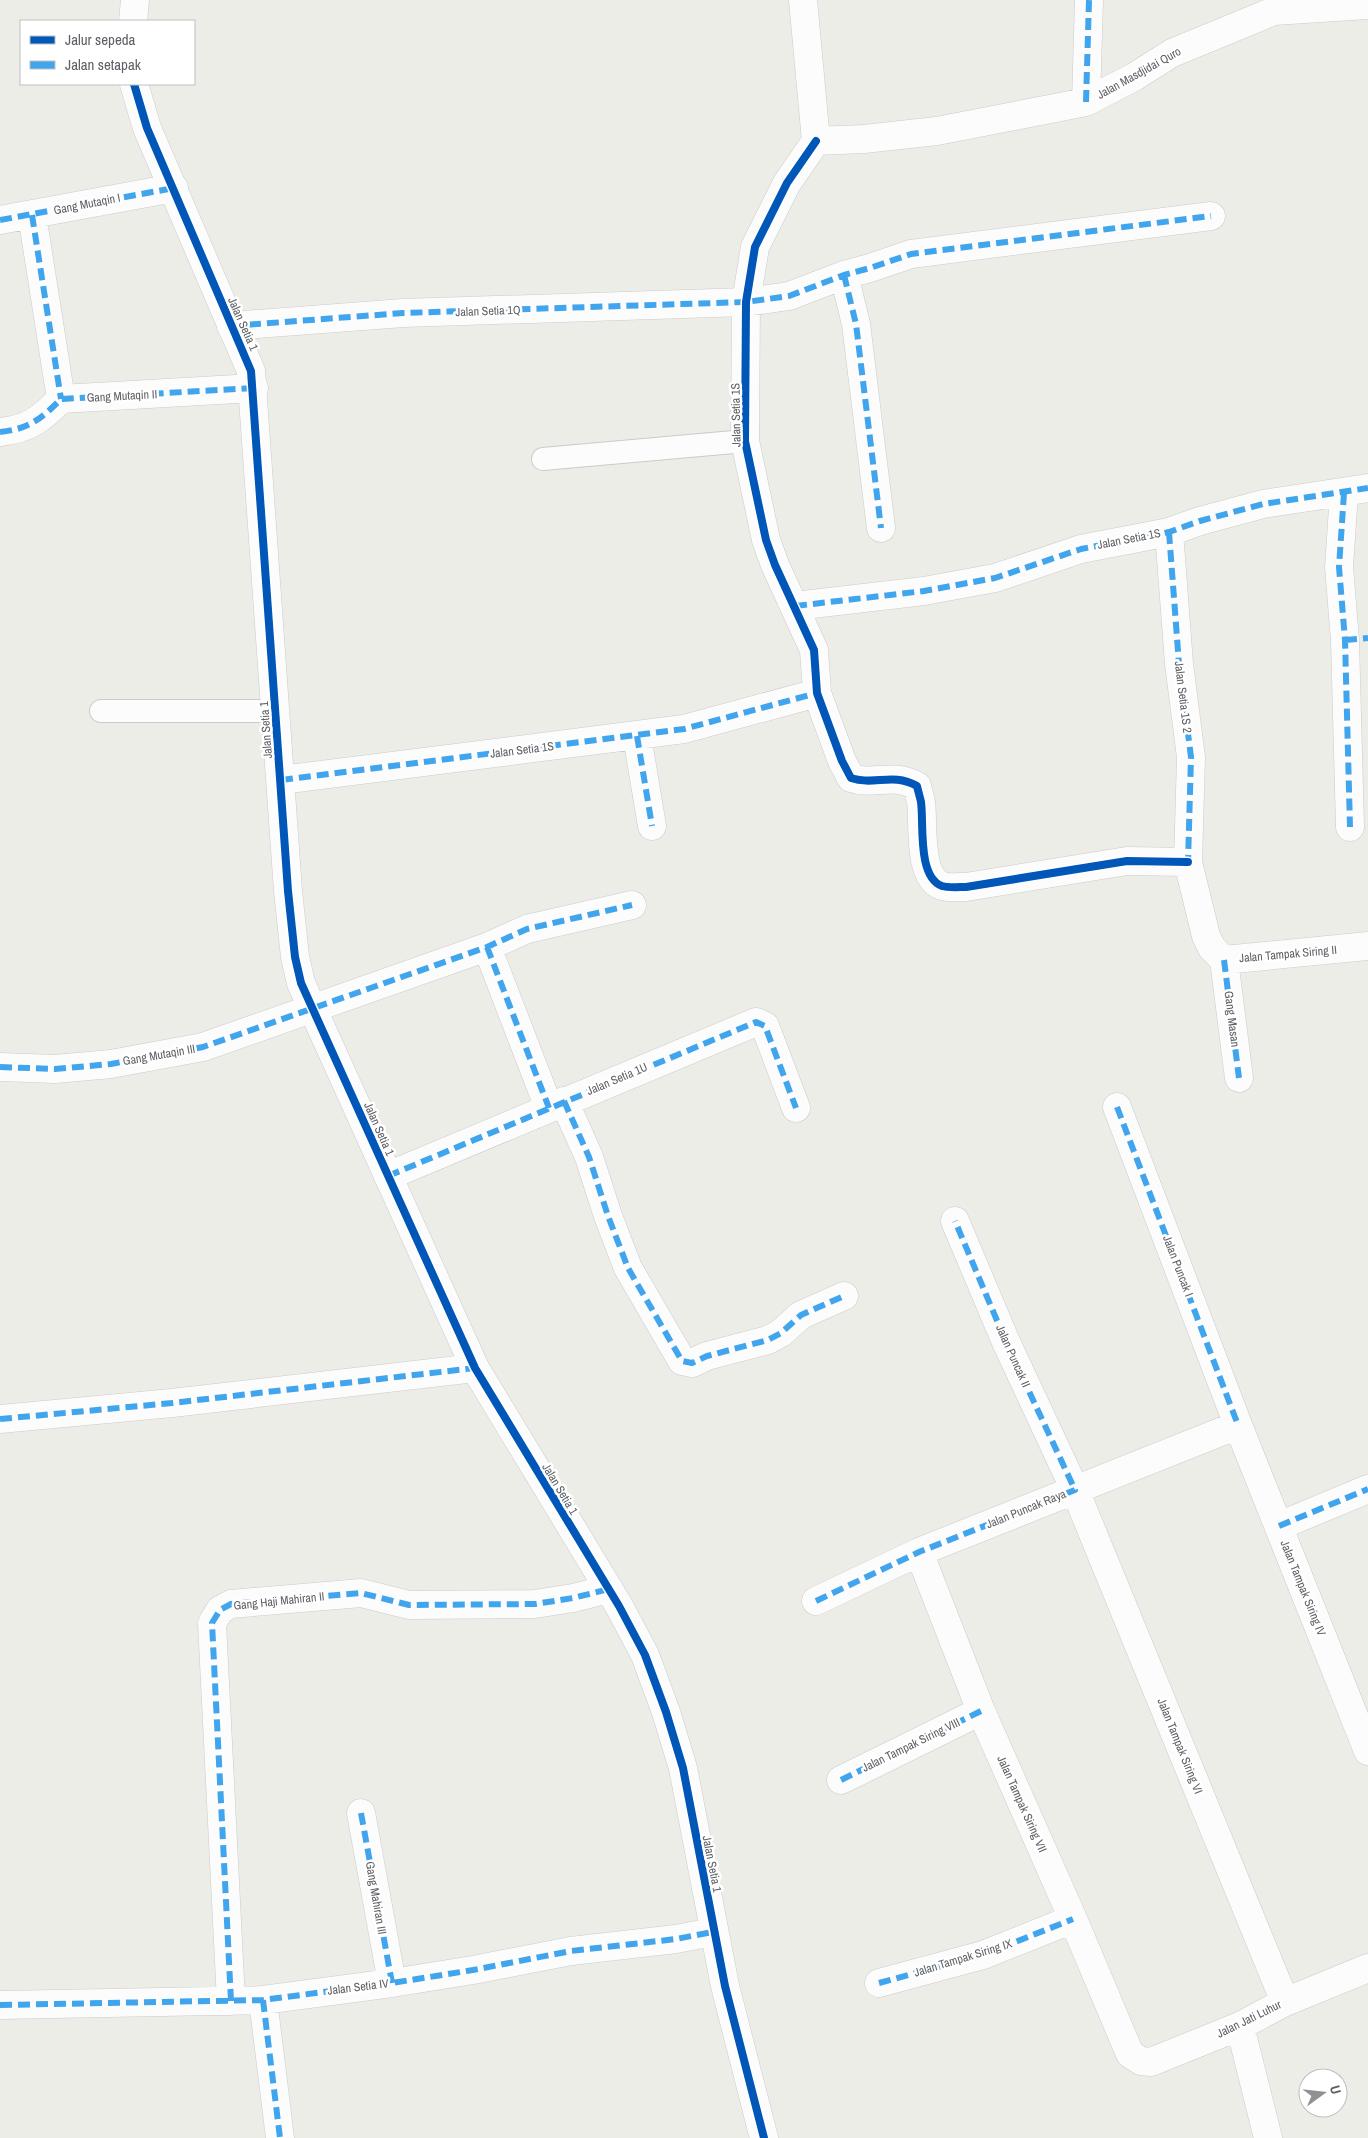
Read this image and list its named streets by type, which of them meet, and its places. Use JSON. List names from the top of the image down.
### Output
{
  "streets": {
    "street": [
      "Jalan Masdjidai Quro",
      "Gang Mutaqin I",
      "Jalan Setia 1Q",
      "Jalan Setia 1",
      "Gang Mutaqin II",
      "Jalan Setia 1S",
      "Jalan Setia 1S 2",
      "Jalan Tampak Siring II",
      "Gang Masan",
      "Gang Mutaqin III",
      "Jalan Setia 1U",
      "Jalan Puncak I",
      "Jalan Puncak II",
      "Jalan Puncak Raya",
      "Jalan Tampak Siring IV",
      "Gang Haji Mahiran II",
      "Jalan Tampak Siring VIII",
      "Jalan Tampak Siring VI",
      "Jalan Tampak Siring VII",
      "Gang Mahiran III",
      "Jalan Tampak Siring IX",
      "Jalan Setia IV",
      "Jalan Jati Luhur"
    ]
  },
  "crossings": [
    ["Jalan Masdjidai Quro", "Jalan Setia 1S"],
    ["Gang Mutaqin I", "Jalan Setia 1"],
    ["Jalan Setia 1Q", "Jalan Setia 1"],
    ["Jalan Setia 1Q", "Jalan Setia 1S"],
    ["Jalan Setia 1", "Gang Mutaqin II"],
    ["Jalan Setia 1", "Jalan Setia 1S"],
    ["Jalan Setia 1", "Gang Mutaqin III"],
    ["Jalan Setia 1", "Jalan Setia 1U"],
    ["Jalan Setia 1", "Gang Haji Mahiran II"],
    ["Jalan Setia 1", "Jalan Setia IV"],
    ["Jalan Setia 1S", "Jalan Setia 1S 2"],
    ["Jalan Setia 1S 2", "Jalan Tampak Siring II"],
    ["Jalan Tampak Siring II", "Gang Masan"],
    ["Jalan Puncak I", "Jalan Puncak Raya"],
    ["Jalan Puncak I", "Jalan Tampak Siring IV"],
    ["Jalan Puncak II", "Jalan Puncak Raya"],
    ["Jalan Puncak II", "Jalan Tampak Siring VI"],
    ["Jalan Puncak Raya", "Jalan Tampak Siring IV"],
    ["Jalan Puncak Raya", "Jalan Tampak Siring VI"],
    ["Jalan Puncak Raya", "Jalan Tampak Siring VII"],
    ["Gang Haji Mahiran II", "Jalan Setia IV"],
    ["Jalan Tampak Siring VIII", "Jalan Tampak Siring VII"],
    ["Jalan Tampak Siring VI", "Jalan Jati Luhur"],
    ["Jalan Tampak Siring VII", "Jalan Tampak Siring IX"],
    ["Jalan Tampak Siring VII", "Jalan Jati Luhur"],
    ["Gang Mahiran III", "Jalan Setia IV"]
  ],
  "legend": ["Jalur sepeda", "Jalan setapak"],
  "north": "right"
}
